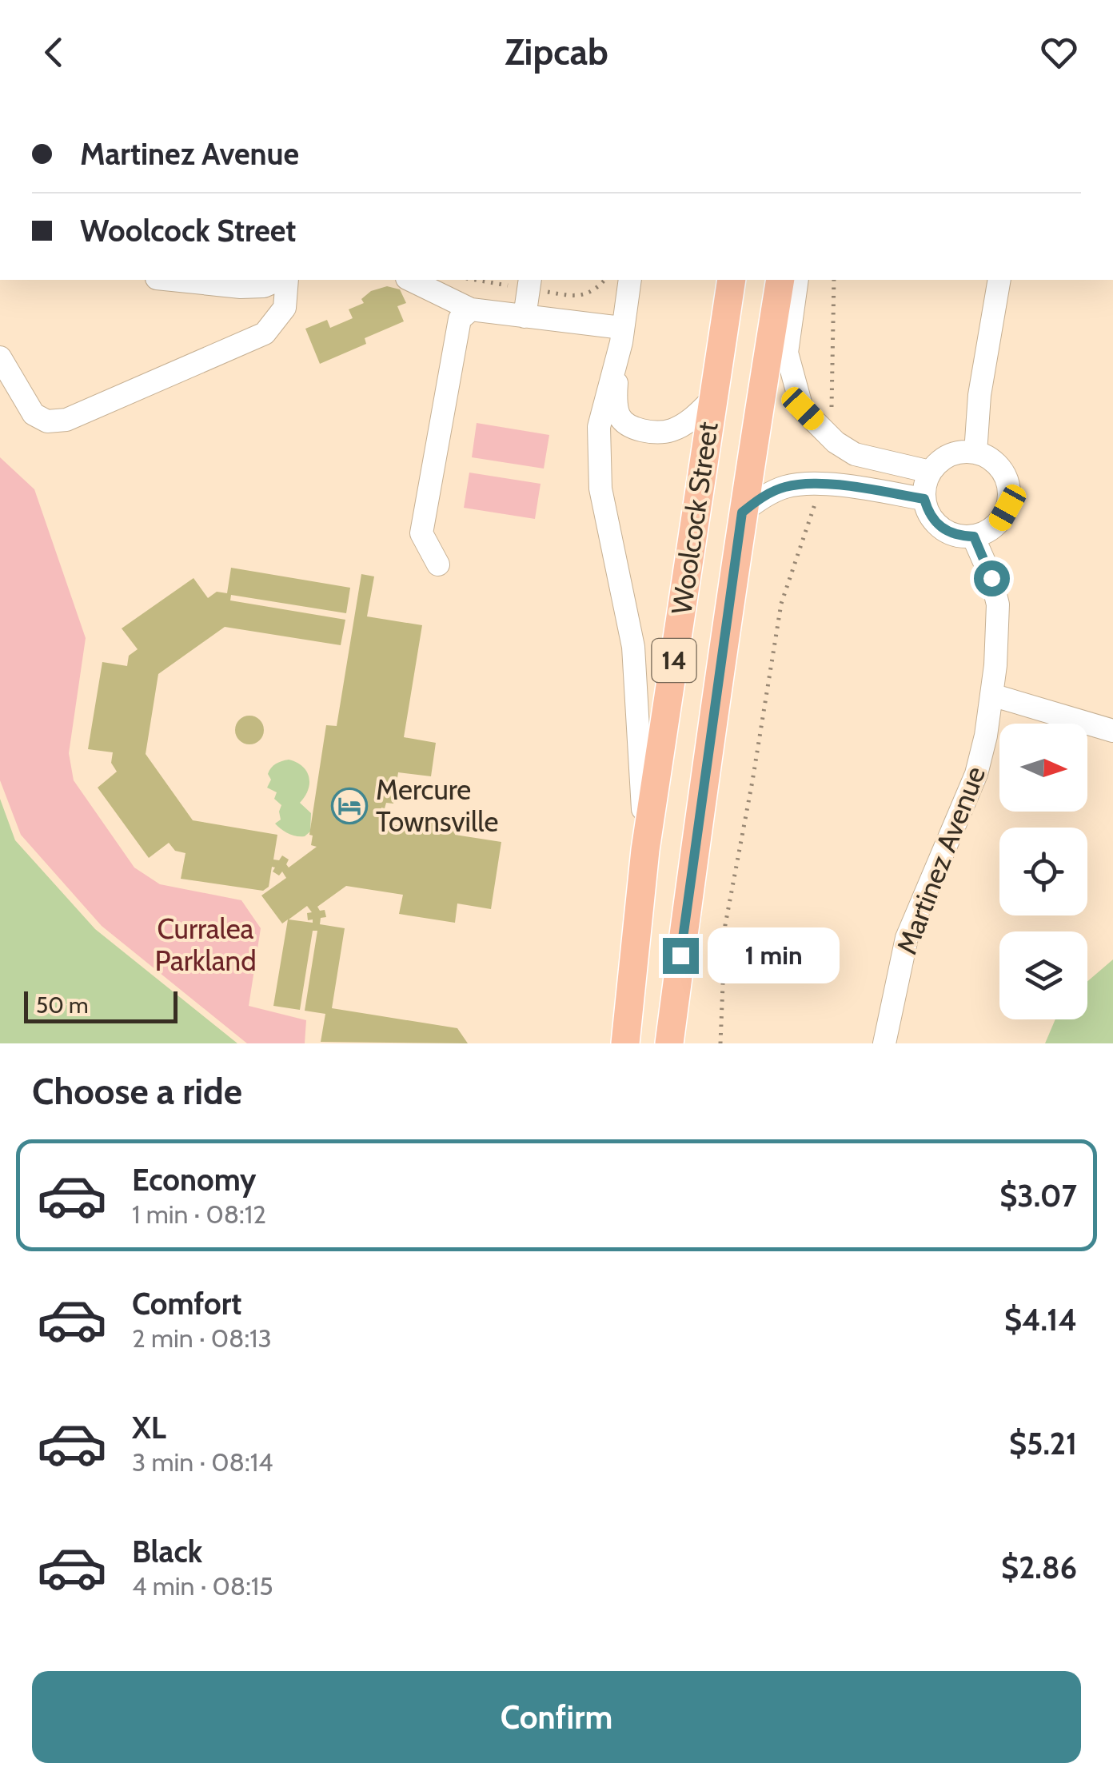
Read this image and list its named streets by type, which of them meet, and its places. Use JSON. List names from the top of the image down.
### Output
{
  "streets": {
    "main road": ["Woolcock Street", "14"],
    "street": ["Martinez Avenue"]
  },
  "parks": ["Curralea Parkland"],
  "places": {
    "hotel": ["Mercure Townsville"]
  },
  "scale_bar": "50 m",
  "north": "right",
  "page": {
    "header": "Zipcab",
    "banner": ["Martinez Avenue", "Woolcock Street"],
    "bubble": "1 min",
    "scale": "50 m",
    "heading": "Choose a ride",
    "list": [
      {
        "name": "Economy",
        "note": "1 min · 08:12",
        "value": "$3.07"
      },
      {
        "name": "Comfort",
        "note": "2 min · 08:13",
        "value": "$4.14"
      },
      {
        "name": "XL",
        "note": "3 min · 08:14",
        "value": "$5.21"
      },
      {
        "name": "Black",
        "note": "4 min · 08:15",
        "value": "$2.86"
      }
    ],
    "buttons": "Confirm"
  }
}
